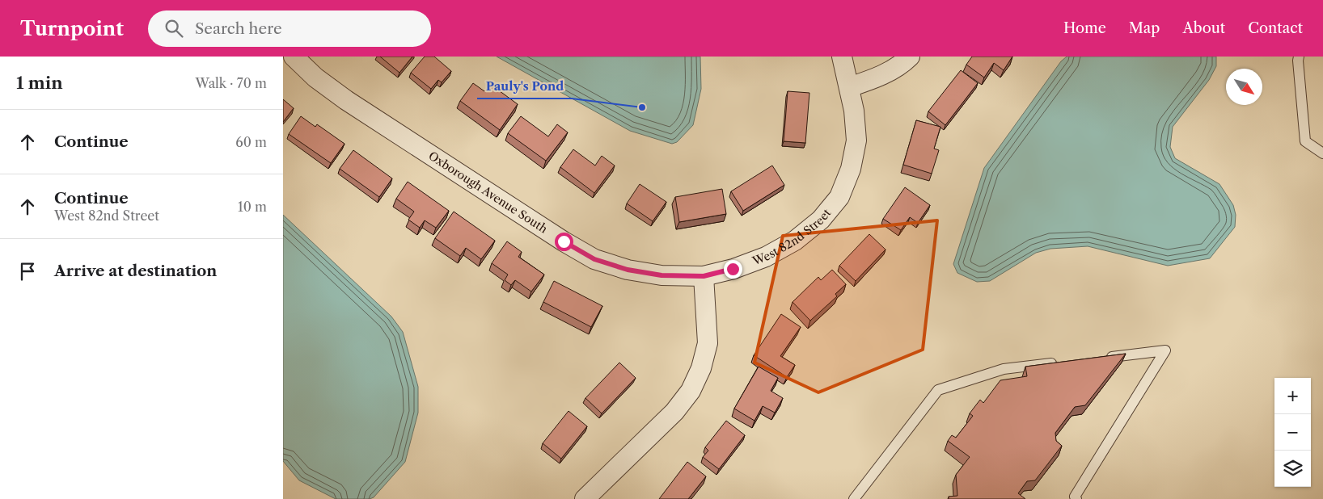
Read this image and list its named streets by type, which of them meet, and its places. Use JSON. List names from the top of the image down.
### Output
{
  "streets": {
    "street": ["Oxborough Avenue South", "West 82nd Street"]
  },
  "crossings": [
    ["Oxborough Avenue South", "West 82nd Street"]
  ],
  "places": ["Pauly's Pond"],
  "north": "bottom right",
  "page": {
    "header": "Turnpoint",
    "search": "Search here",
    "nav": [
      "Home",
      "Map",
      "About",
      "Contact"
    ],
    "heading": ["1 min", "Walk · 70 m"],
    "list": [
      ["Continue", "60 m"],
      ["Continue", "West 82nd Street", "10 m"],
      "Arrive at destination"
    ],
    "map_buttons": ["+", "−"]
  }
}
